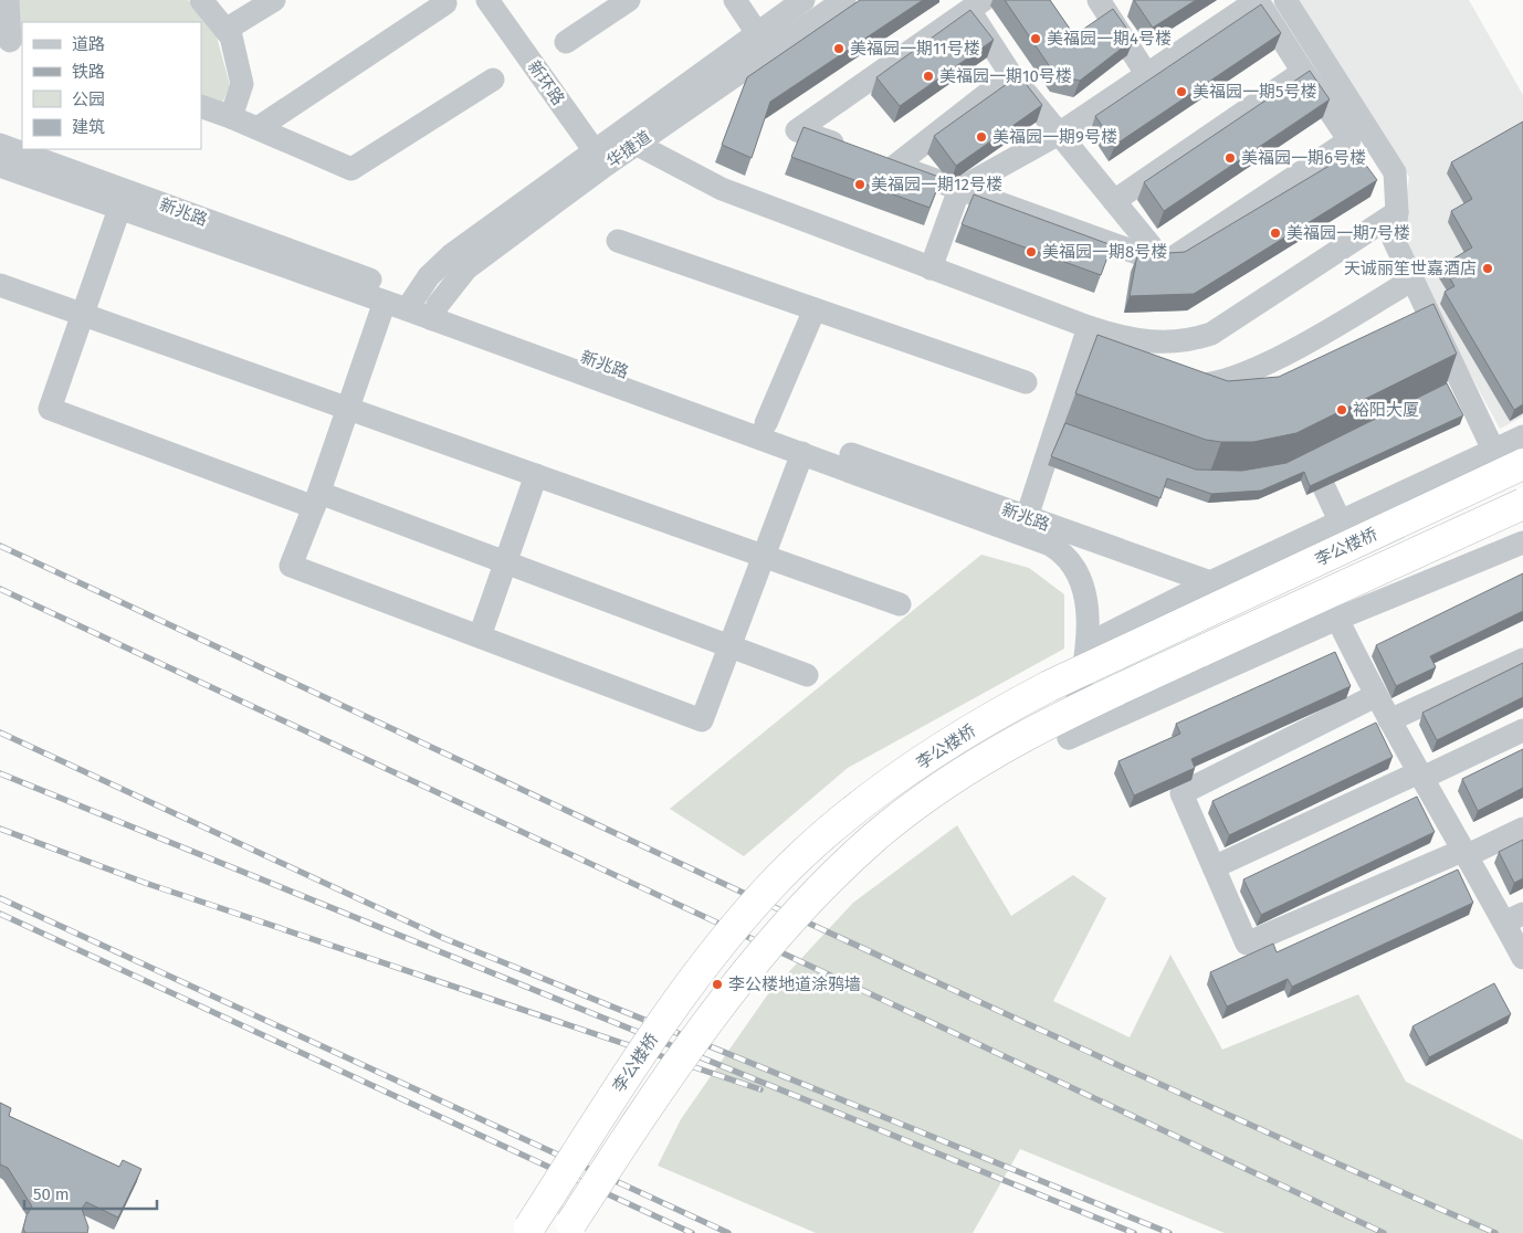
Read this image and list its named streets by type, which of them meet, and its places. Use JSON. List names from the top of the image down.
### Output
{
  "streets": {
    "main road": ["李公楼桥"],
    "street": ["新环路", "华捷道", "新兆路"]
  },
  "crossings": [
    ["新环路", "华捷道"],
    ["华捷道", "新兆路"]
  ],
  "places": [
    "美福园一期4号楼",
    "美福园一期11号楼",
    "美福园一期10号楼",
    "美福园一期5号楼",
    "美福园一期9号楼",
    "美福园一期6号楼",
    "美福园一期12号楼",
    "美福园一期7号楼",
    "美福园一期8号楼",
    "天诚丽笙世嘉酒店",
    "裕阳大厦",
    "李公楼地道涂鸦墙"
  ],
  "legend": [
    "道路",
    "铁路",
    "公园",
    "建筑"
  ],
  "scale_bar": "50 m"
}
